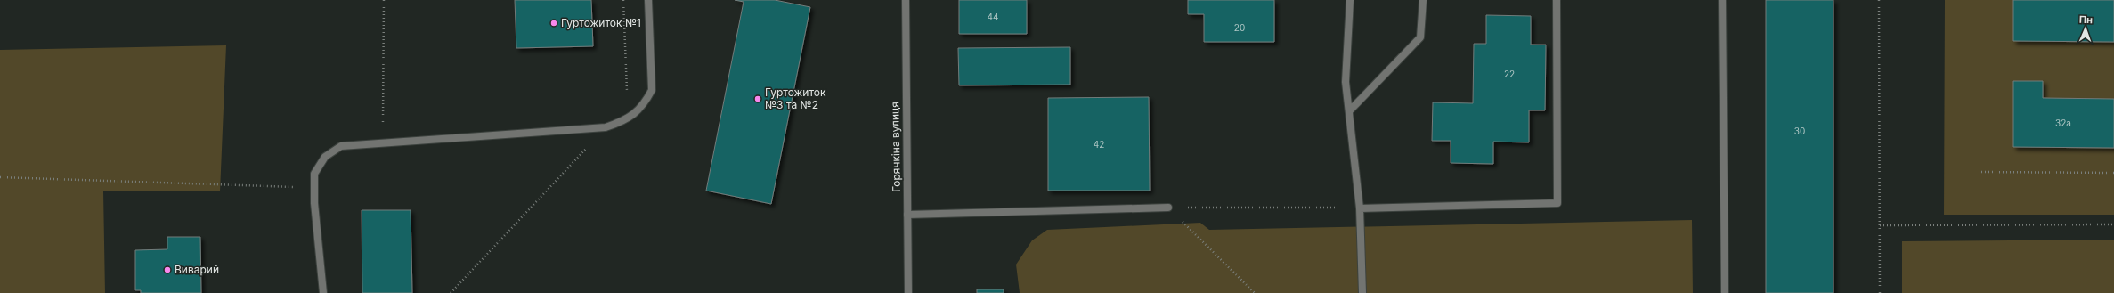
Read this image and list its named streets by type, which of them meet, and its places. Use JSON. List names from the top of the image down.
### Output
{
  "streets": {
    "street": ["Горячкіна вулиця"]
  },
  "places": ["Гуртожиток №1", "Гуртожиток №3 та №2", "Виварий"],
  "house_numbers": [
    "44",
    "20",
    "22",
    "32а",
    "30",
    "42"
  ],
  "north": "top"
}
